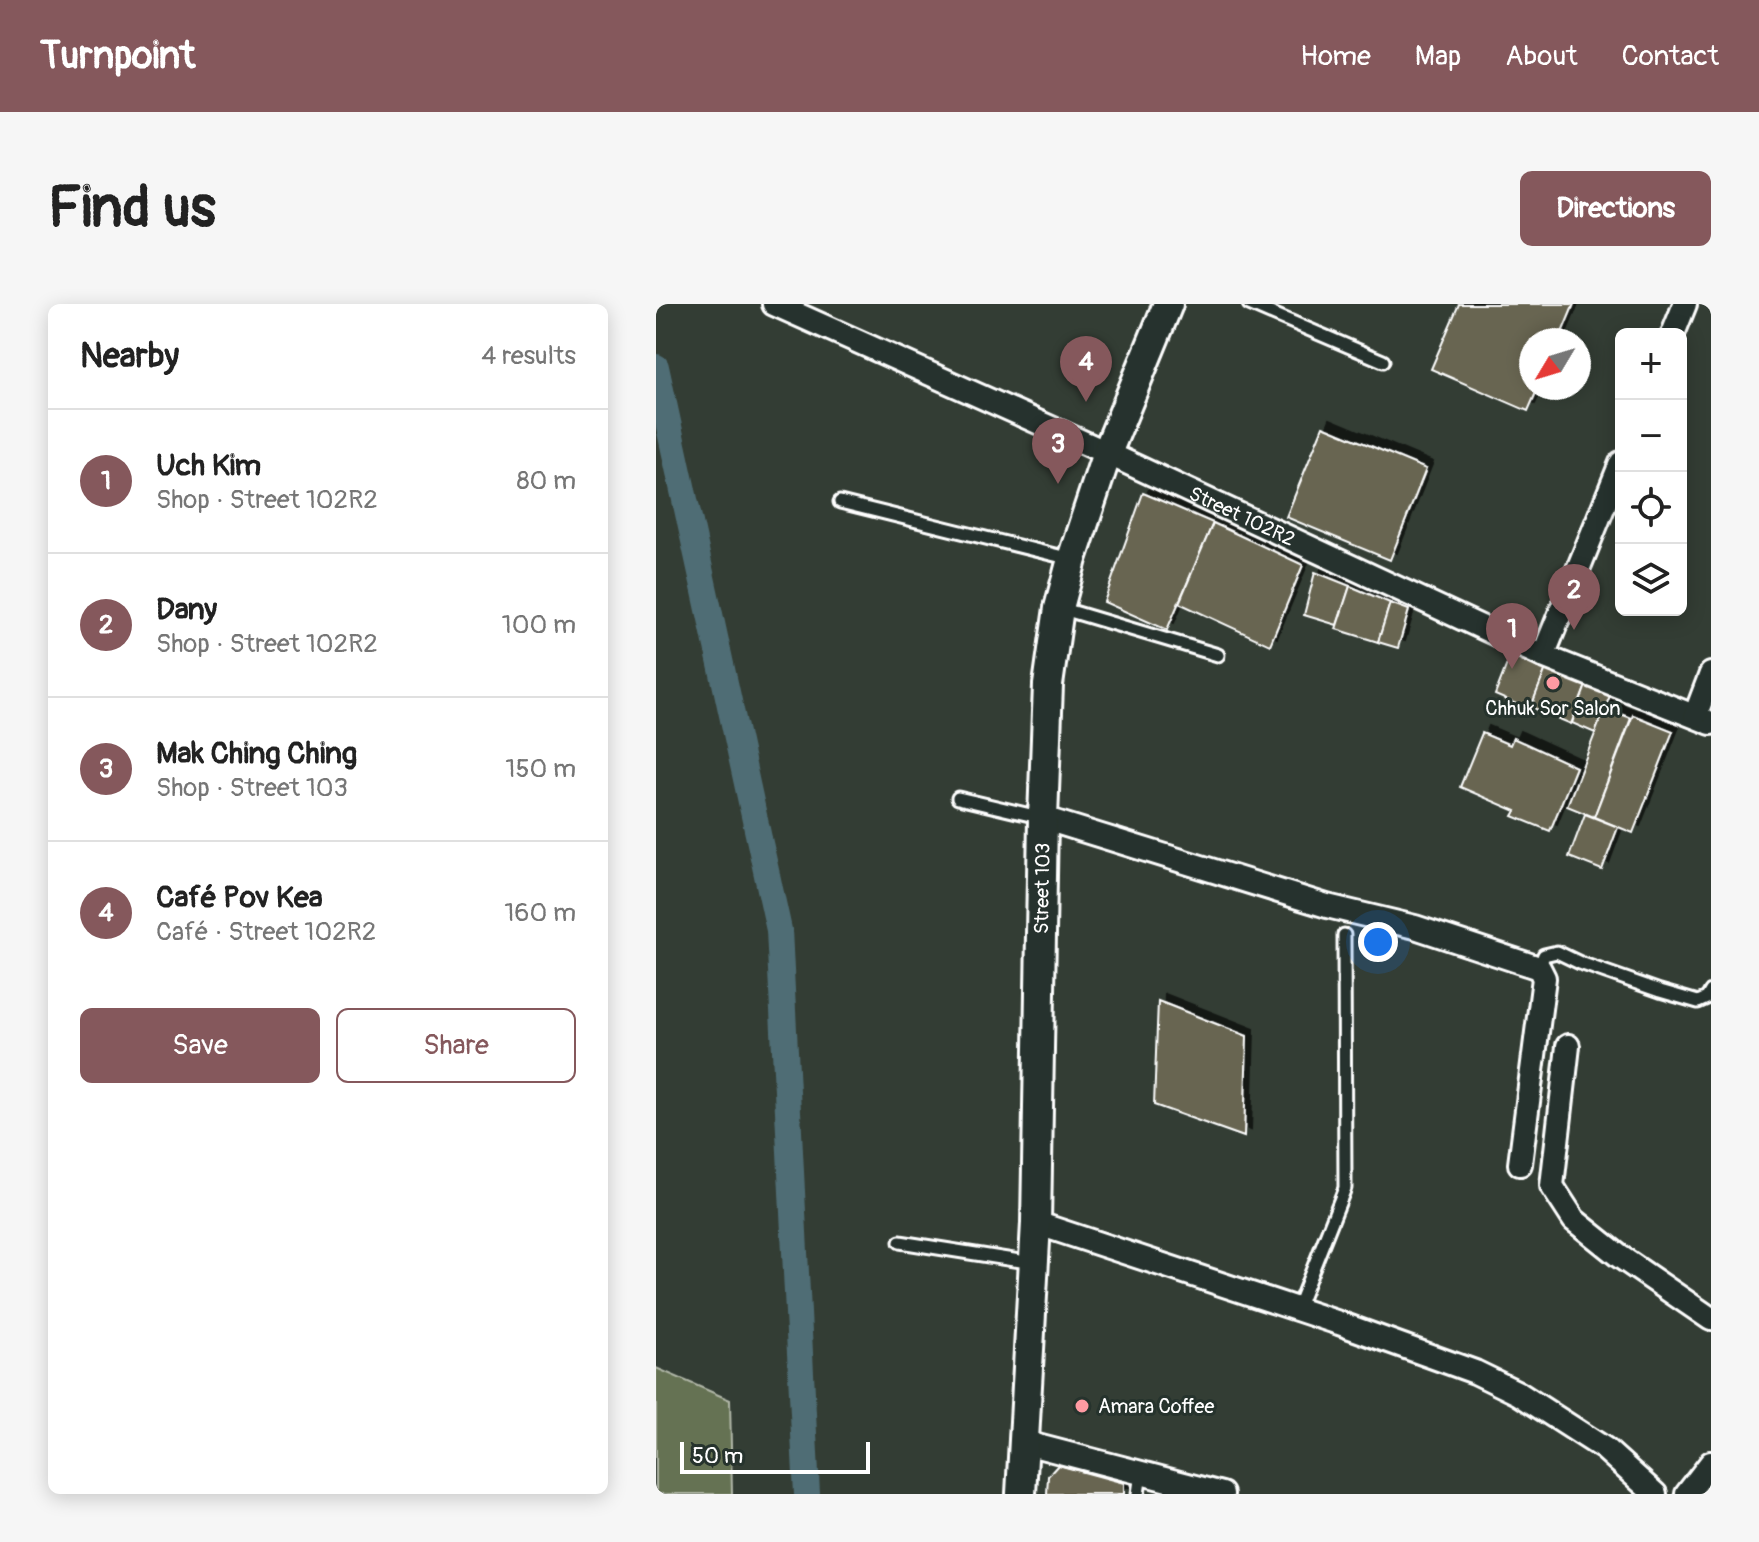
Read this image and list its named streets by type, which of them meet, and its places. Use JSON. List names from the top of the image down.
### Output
{
  "streets": {
    "street": ["Street 102R2", "Street 103"]
  },
  "crossings": [
    ["Street 102R2", "Street 103"]
  ],
  "places": ["Chhuk Sor Salon", "Amara Coffee"],
  "scale_bar": "50 m",
  "north": "bottom left",
  "page": {
    "header": "Turnpoint",
    "nav": [
      "Home",
      "Map",
      "About",
      "Contact"
    ],
    "buttons": [
      "Directions",
      ["Save", "Share"]
    ],
    "title": "Find us",
    "heading": ["Nearby", "4 results"],
    "map_buttons": ["+", "−"],
    "pins": [
      "4",
      "3",
      "2",
      "1"
    ],
    "list": [
      {
        "mark": "1",
        "name": "Uch Kim",
        "note": "Shop · Street 102R2",
        "value": "80 m"
      },
      {
        "mark": "2",
        "name": "Dany",
        "note": "Shop · Street 102R2",
        "value": "100 m"
      },
      {
        "mark": "3",
        "name": "Mak Ching Ching",
        "note": "Shop · Street 103",
        "value": "150 m"
      },
      {
        "mark": "4",
        "name": "Café Pov Kea",
        "note": "Café · Street 102R2",
        "value": "160 m"
      }
    ],
    "scale": "50 m"
  }
}
